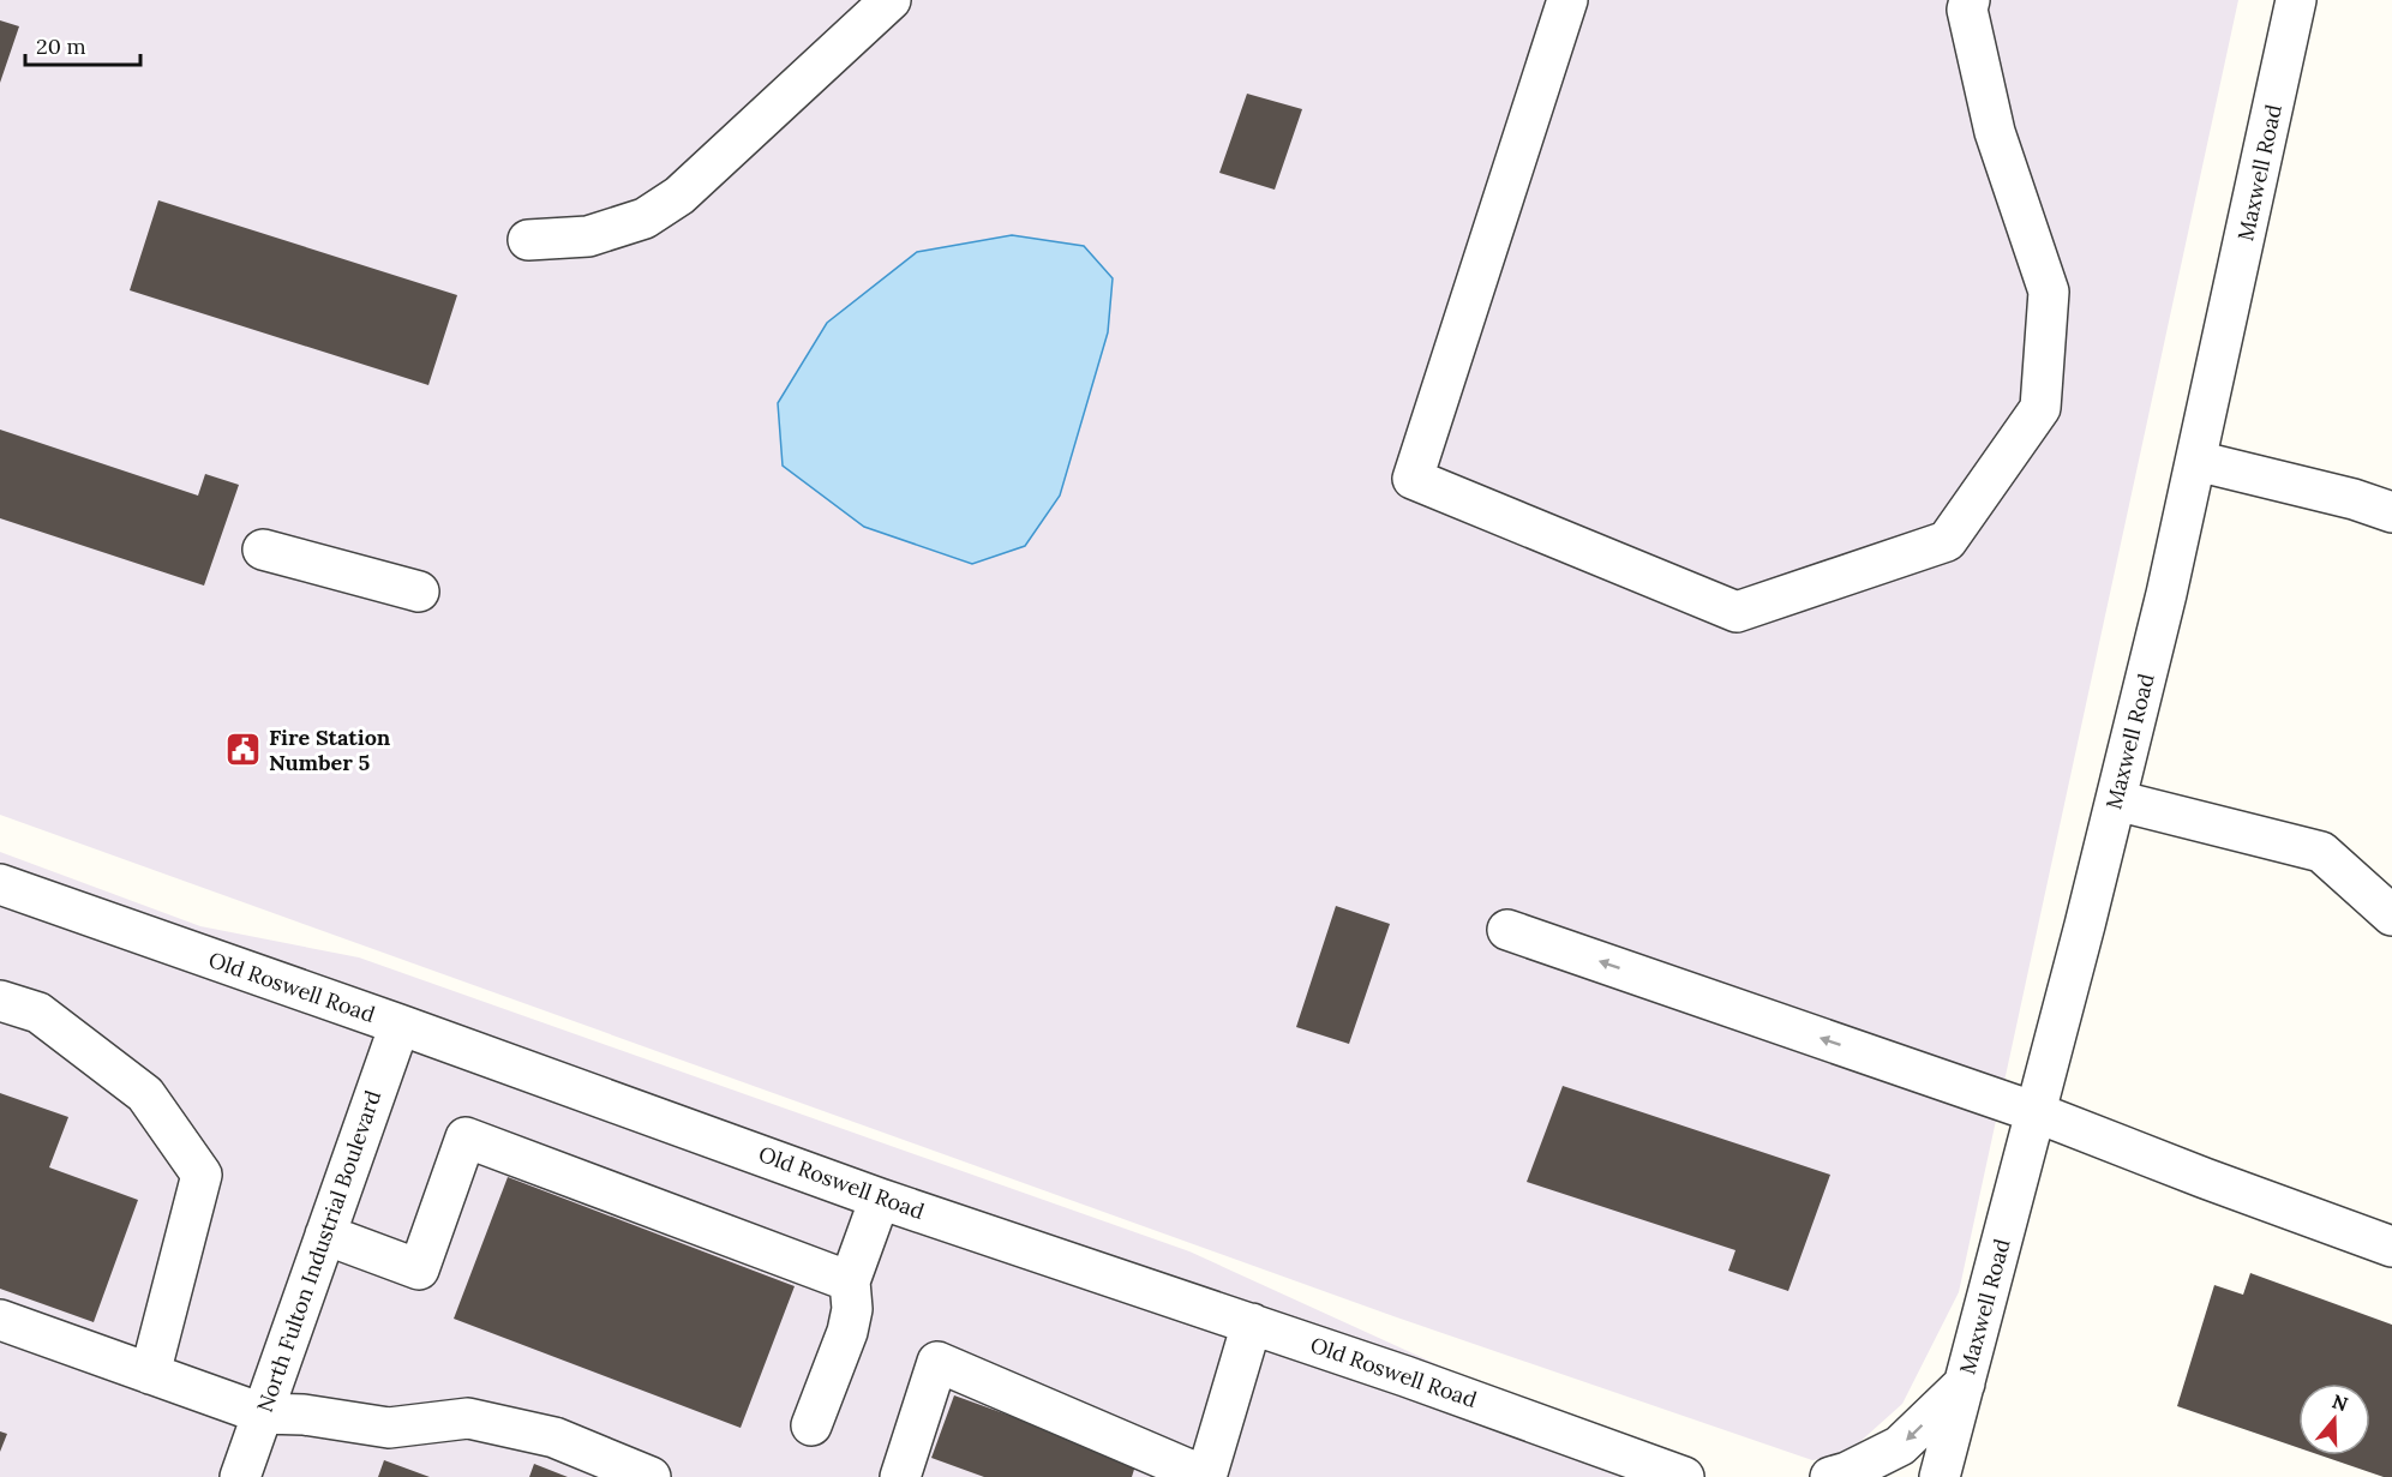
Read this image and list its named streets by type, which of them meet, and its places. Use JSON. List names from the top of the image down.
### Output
{
  "streets": {
    "street": ["Maxwell Road", "Old Roswell Road", "North Fulton Industrial Boulevard"]
  },
  "crossings": [
    ["Old Roswell Road", "North Fulton Industrial Boulevard"]
  ],
  "places": {
    "public building": ["Fire Station Number 5"]
  },
  "scale_bar": "20 m",
  "north": "top"
}
